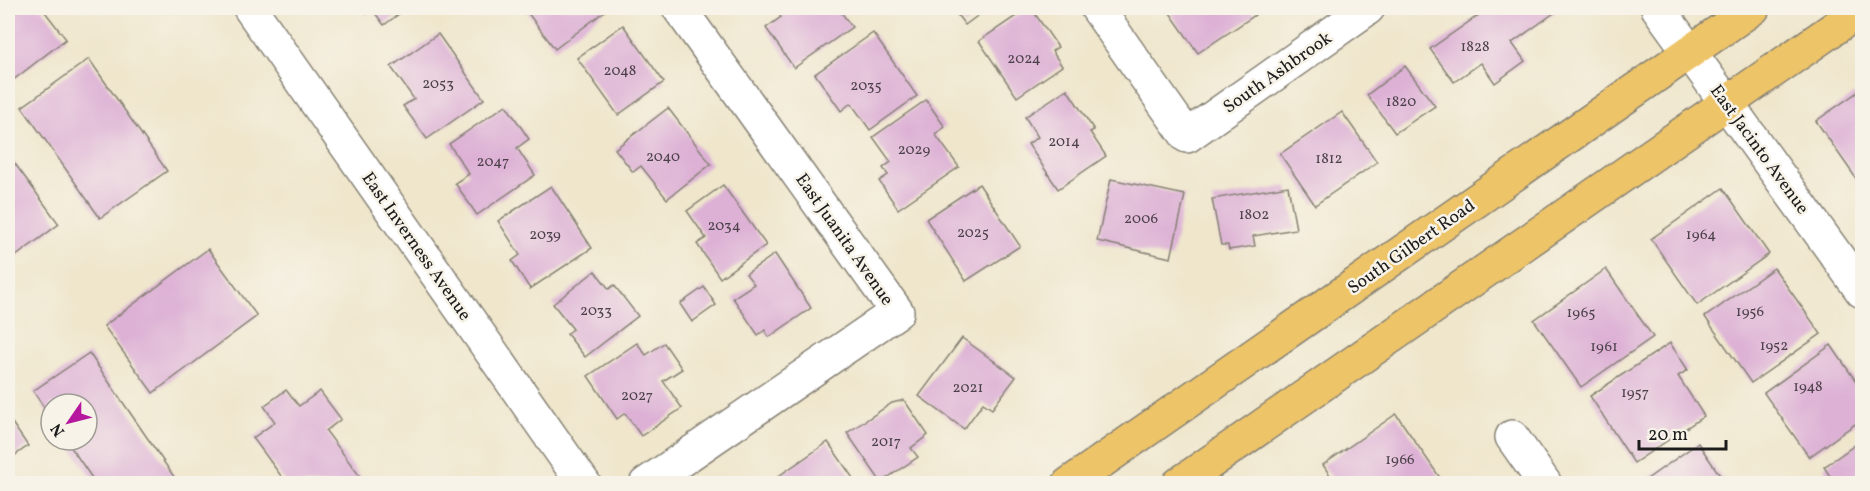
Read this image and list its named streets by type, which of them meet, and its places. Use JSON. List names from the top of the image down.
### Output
{
  "streets": {
    "main road": ["South Gilbert Road"],
    "street": [
      "South Ashbrook",
      "East Jacinto Avenue",
      "East Juanita Avenue",
      "East Inverness Avenue"
    ]
  },
  "crossings": [
    ["East Jacinto Avenue", "South Gilbert Road"]
  ],
  "house_numbers": [
    "1828",
    "2024",
    "2048",
    "2053",
    "2035",
    "1820",
    "2014",
    "2029",
    "2040",
    "1812",
    "2047",
    "1802",
    "2006",
    "2034",
    "2025",
    "2039",
    "1964",
    "2033",
    "1956",
    "1965",
    "1952",
    "1961",
    "1948",
    "2021",
    "1957",
    "2027",
    "2017",
    "1966"
  ],
  "scale_bar": "20 m",
  "north": "bottom left"
}
